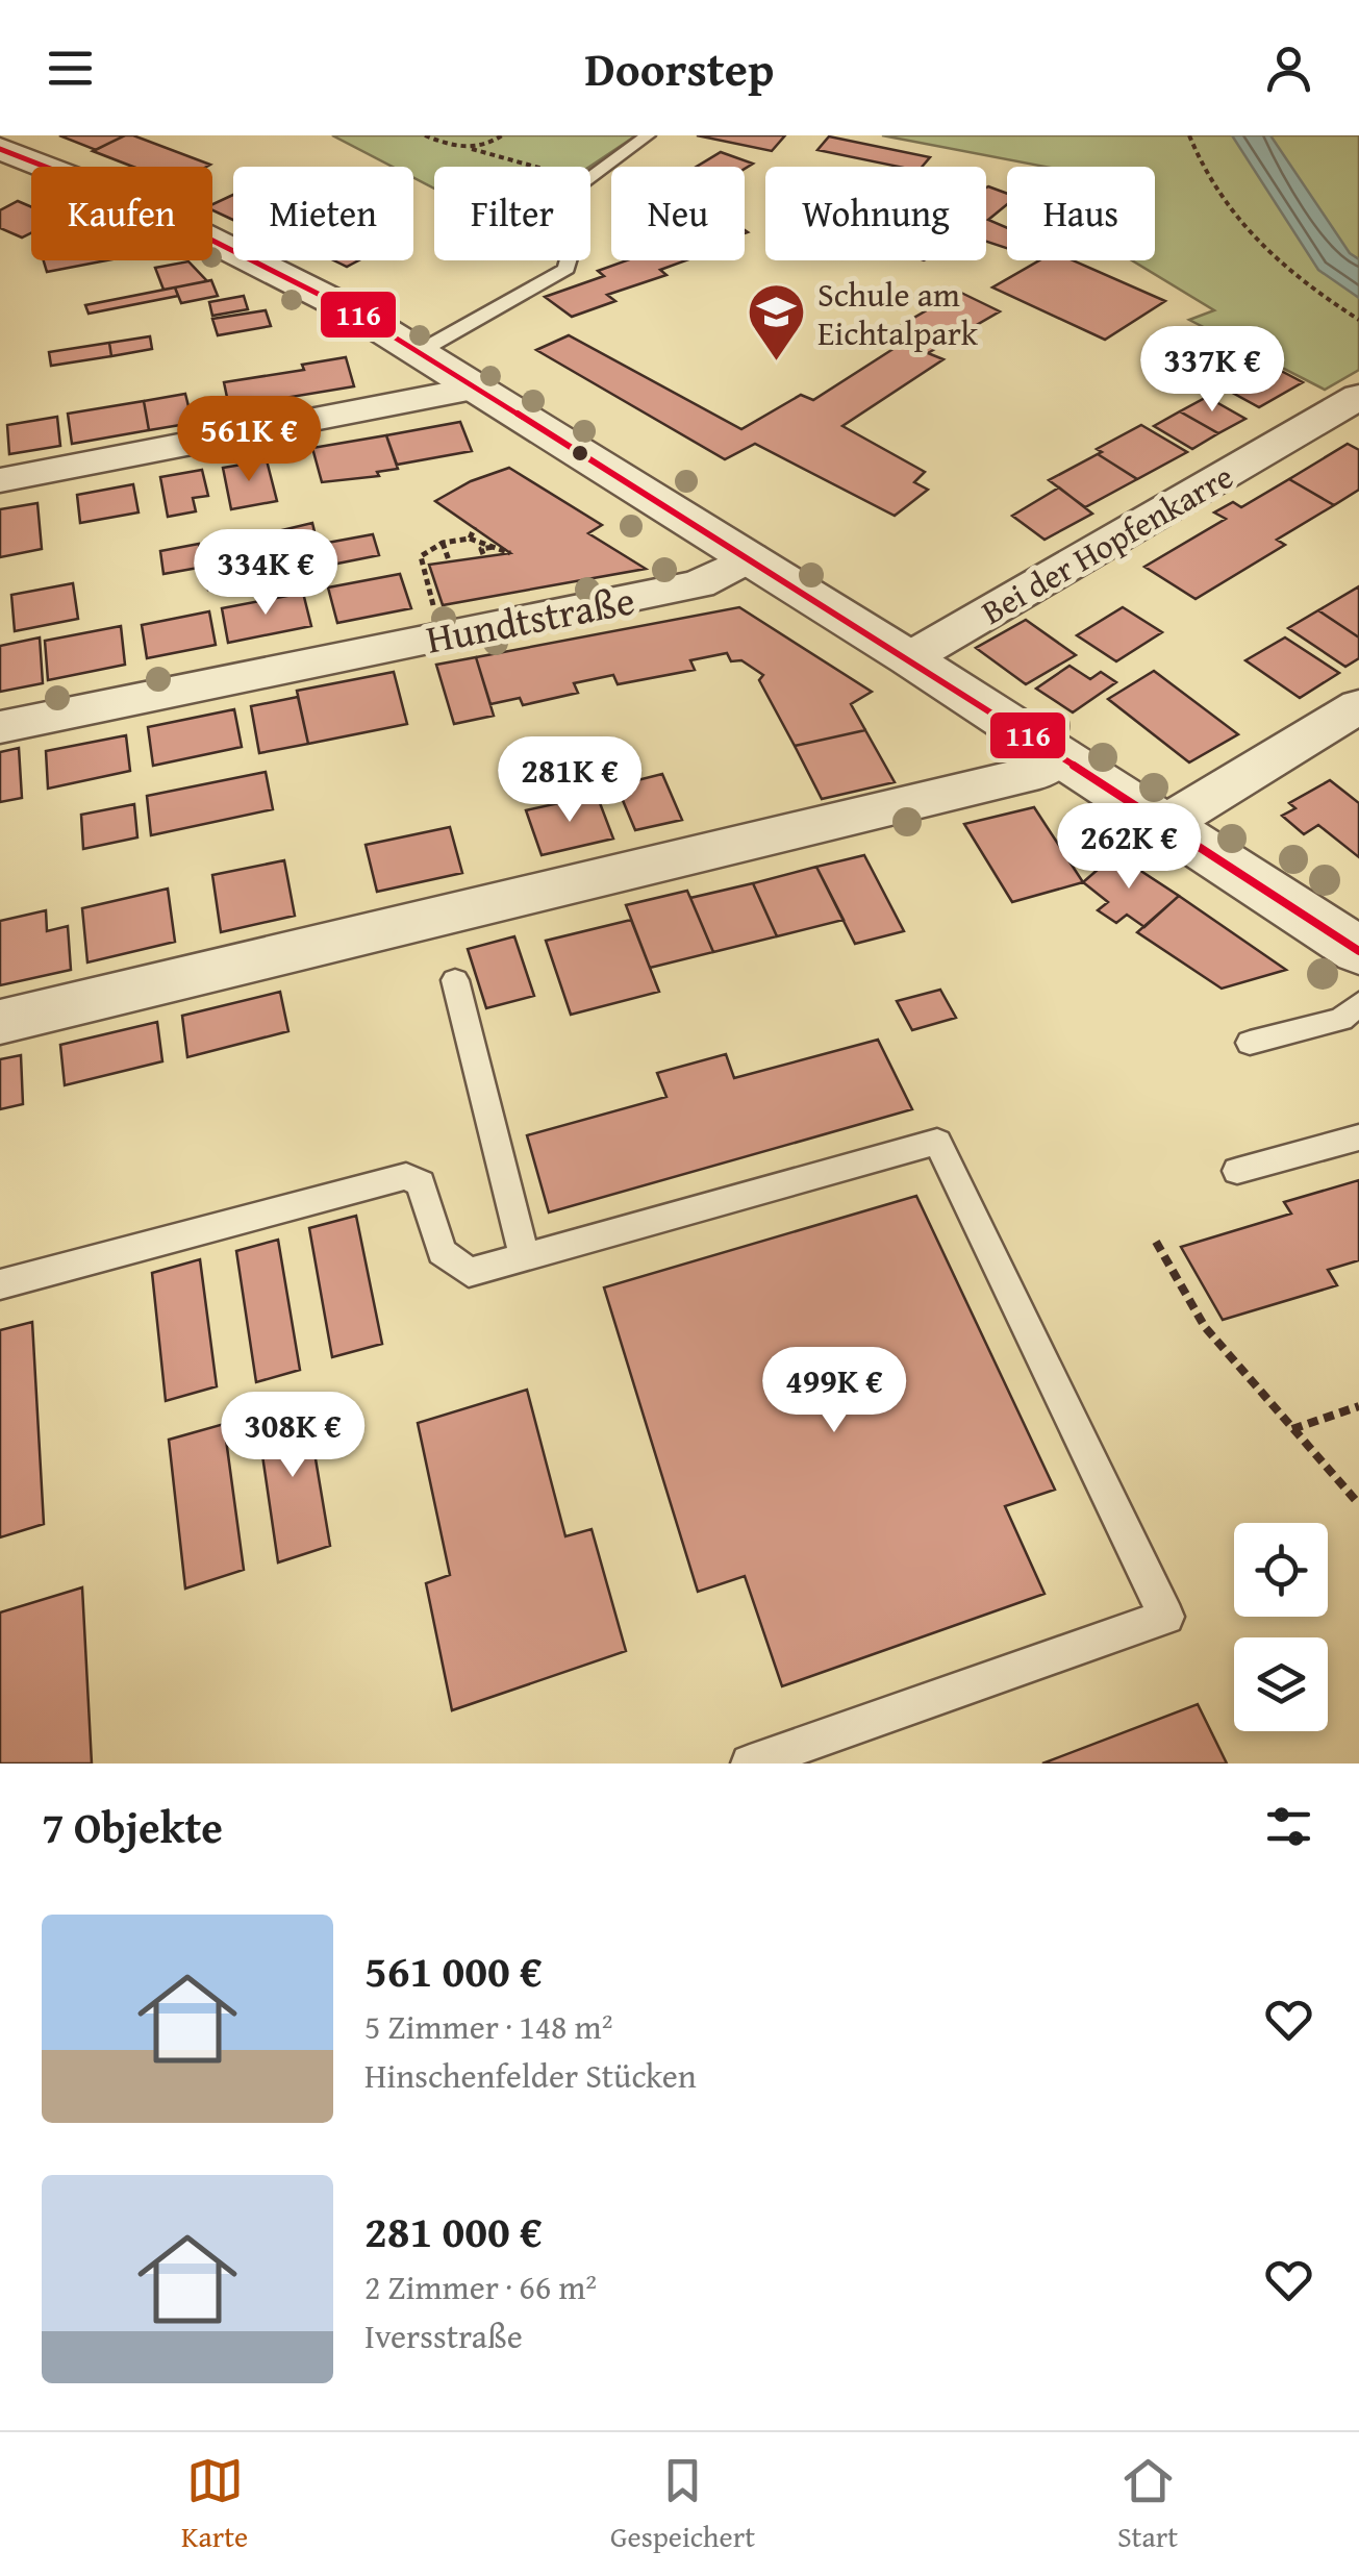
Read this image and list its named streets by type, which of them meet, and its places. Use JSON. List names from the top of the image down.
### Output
{
  "streets": {
    "street": ["Bei der Hopfenkarre", "Hundtstraße"]
  },
  "places": {
    "school or university": ["Schule am Eichtalpark"]
  },
  "lines": ["transit line 116"],
  "page": {
    "header": "Doorstep",
    "chip": [
      "Kaufen",
      "Mieten",
      "Filter",
      "Neu",
      "Wohnung",
      "Haus"
    ],
    "price": [
      "337K €",
      "561K €",
      "334K €",
      "281K €",
      "262K €",
      "499K €",
      "308K €"
    ],
    "heading": "7 Objekte",
    "list": [
      {
        "name": "561 000 €",
        "note": "5 Zimmer · 148 m² · Hinschenfelder Stücken"
      },
      {
        "name": "281 000 €",
        "note": "2 Zimmer · 66 m² · Iversstraße"
      }
    ],
    "tabs": ["Karte", "Gespeichert", "Start"]
  }
}
